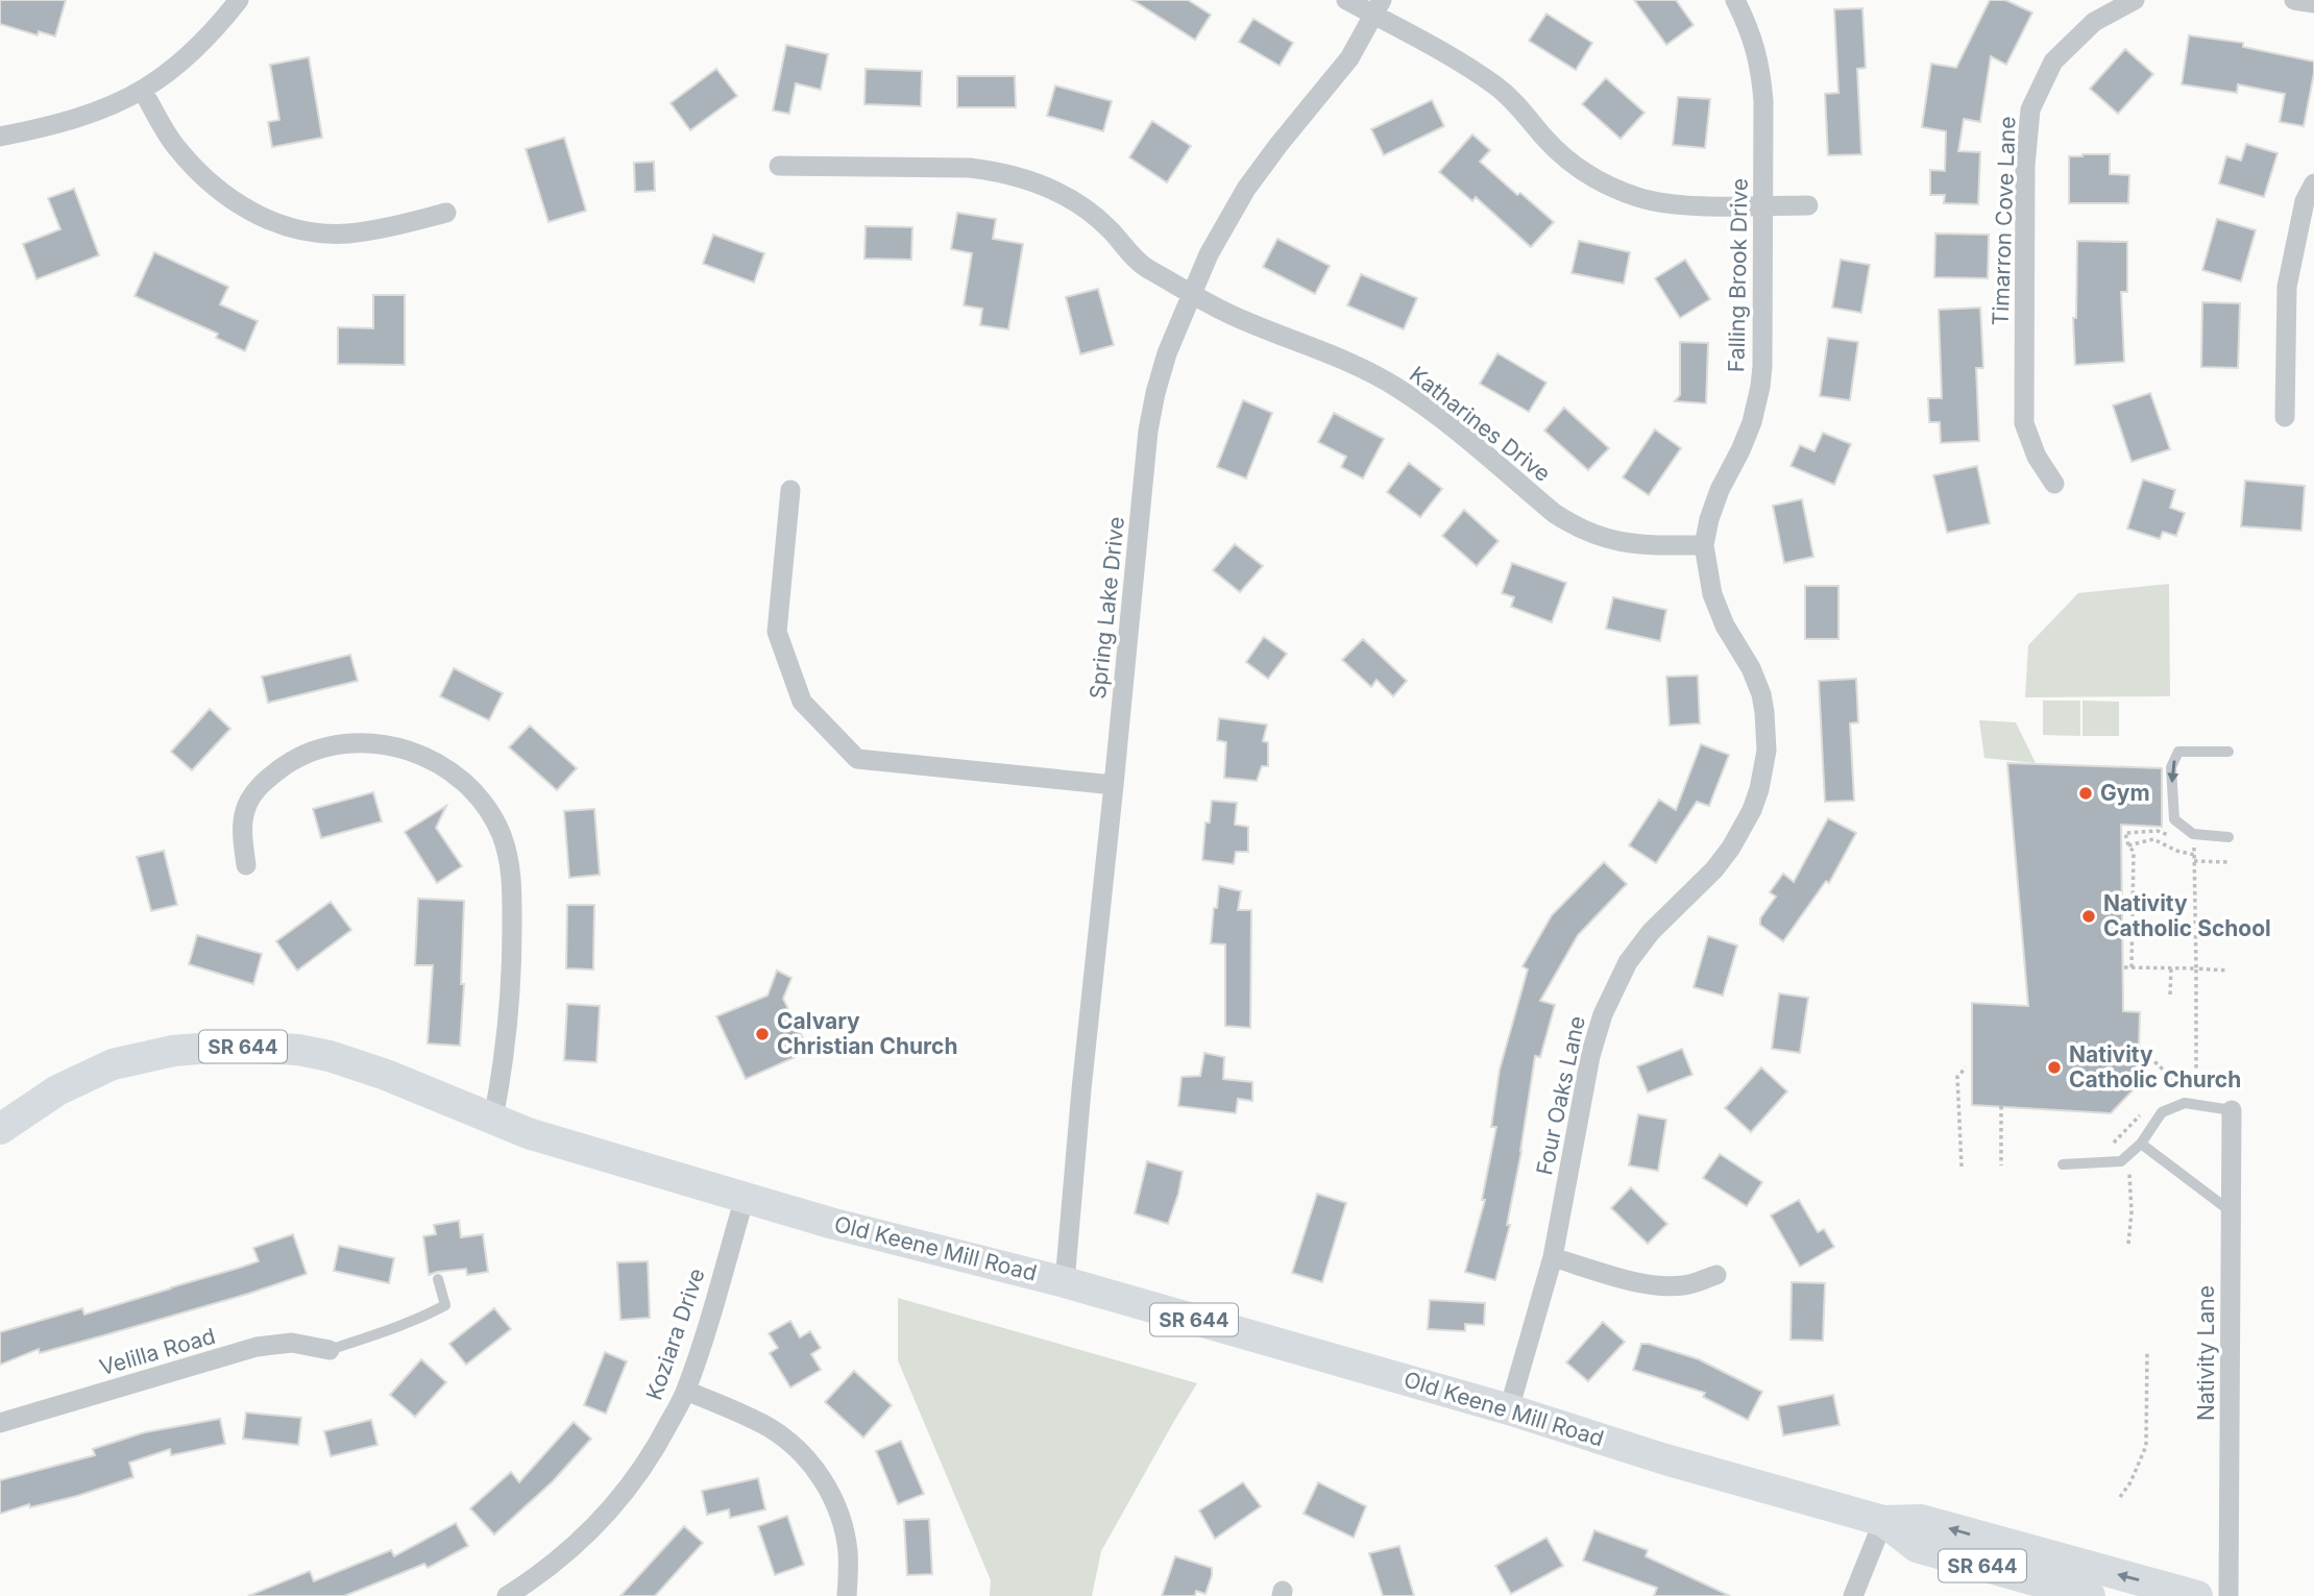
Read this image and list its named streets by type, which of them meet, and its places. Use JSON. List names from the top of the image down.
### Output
{
  "streets": {
    "main road": ["SR 644", "Old Keene Mill Road"],
    "street": [
      "Timarron Cove Lane",
      "Falling Brook Drive",
      "Katharines Drive",
      "Spring Lake Drive",
      "Four Oaks Lane",
      "Koziara Drive",
      "Velilla Road",
      "Nativity Lane"
    ]
  },
  "crossings": [
    ["Falling Brook Drive", "Katharines Drive"],
    ["Falling Brook Drive", "Four Oaks Lane"],
    ["Katharines Drive", "Spring Lake Drive"],
    ["Katharines Drive", "Four Oaks Lane"],
    ["Spring Lake Drive", "Old Keene Mill Road"],
    ["Four Oaks Lane", "Old Keene Mill Road"],
    ["Old Keene Mill Road", "Koziara Drive"]
  ],
  "places": [
    "Gym",
    "Nativity Catholic School",
    "Calvary Christian Church",
    "Nativity Catholic Church"
  ]
}
